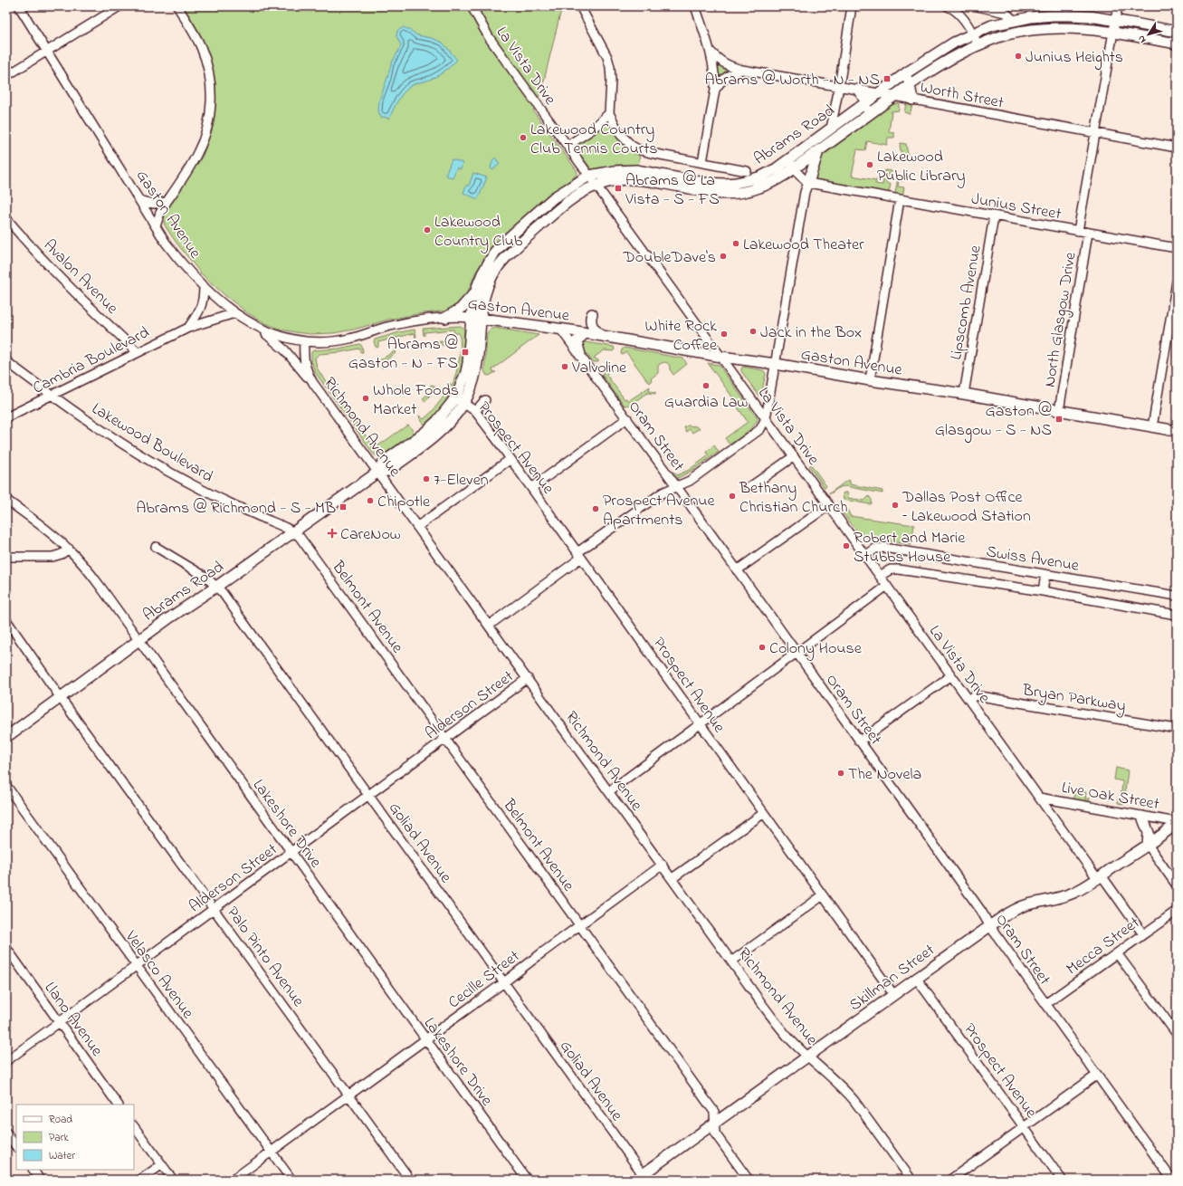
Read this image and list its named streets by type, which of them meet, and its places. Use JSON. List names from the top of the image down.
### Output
{
  "streets": {
    "main road": ["Abrams Road", "Gaston Avenue", "Skillman Street"],
    "street": [
      "La Vista Drive",
      "Worth Street",
      "Junius Street",
      "Avalon Avenue",
      "Lipscomb Avenue",
      "North Glasgow Drive",
      "Cambria Boulevard",
      "Richmond Avenue",
      "Oram Street",
      "Lakewood Boulevard",
      "Prospect Avenue",
      "Swiss Avenue",
      "Belmont Avenue",
      "Bryan Parkway",
      "Alderson Street",
      "Live Oak Street",
      "Lakeshore Drive",
      "Goliad Avenue",
      "Mecca Street",
      "Palo Pinto Avenue",
      "Velasco Avenue",
      "Cecille Street",
      "Llano Avenue"
    ]
  },
  "crossings": [
    ["La Vista Drive", "Abrams Road"],
    ["La Vista Drive", "Gaston Avenue"],
    ["La Vista Drive", "Swiss Avenue"],
    ["La Vista Drive", "Bryan Parkway"],
    ["La Vista Drive", "Live Oak Street"],
    ["La Vista Drive", "Mecca Street"],
    ["La Vista Drive", "Skillman Street"],
    ["Worth Street", "Abrams Road"],
    ["Worth Street", "North Glasgow Drive"],
    ["Abrams Road", "Gaston Avenue"],
    ["Abrams Road", "North Glasgow Drive"],
    ["Abrams Road", "Richmond Avenue"],
    ["Abrams Road", "Lakewood Boulevard"],
    ["Abrams Road", "Prospect Avenue"],
    ["Abrams Road", "Belmont Avenue"],
    ["Abrams Road", "Lakeshore Drive"],
    ["Abrams Road", "Goliad Avenue"],
    ["Abrams Road", "Palo Pinto Avenue"],
    ["Junius Street", "Lipscomb Avenue"],
    ["Junius Street", "North Glasgow Drive"],
    ["Gaston Avenue", "Lipscomb Avenue"],
    ["Gaston Avenue", "North Glasgow Drive"],
    ["Gaston Avenue", "Cambria Boulevard"],
    ["Gaston Avenue", "Richmond Avenue"],
    ["Gaston Avenue", "Oram Street"],
    ["Avalon Avenue", "Cambria Boulevard"],
    ["Cambria Boulevard", "Lakewood Boulevard"],
    ["Richmond Avenue", "Alderson Street"],
    ["Richmond Avenue", "Skillman Street"],
    ["Richmond Avenue", "Cecille Street"],
    ["Oram Street", "Mecca Street"],
    ["Oram Street", "Skillman Street"],
    ["Lakewood Boulevard", "Belmont Avenue"],
    ["Prospect Avenue", "Skillman Street"],
    ["Belmont Avenue", "Alderson Street"],
    ["Belmont Avenue", "Skillman Street"],
    ["Belmont Avenue", "Cecille Street"],
    ["Alderson Street", "Lakeshore Drive"],
    ["Alderson Street", "Goliad Avenue"],
    ["Alderson Street", "Palo Pinto Avenue"],
    ["Alderson Street", "Velasco Avenue"],
    ["Alderson Street", "Llano Avenue"],
    ["Live Oak Street", "Skillman Street"],
    ["Lakeshore Drive", "Cecille Street"],
    ["Goliad Avenue", "Skillman Street"],
    ["Goliad Avenue", "Cecille Street"],
    ["Palo Pinto Avenue", "Cecille Street"],
    ["Velasco Avenue", "Cecille Street"]
  ],
  "places": {
    "other": [
      "Junius Heights",
      "Lakewood Country Club Tennis Courts",
      "Lakewood Public Library",
      "Lakewood Country Club",
      "Lakewood Theater",
      "DoubleDave's",
      "Jack in the Box",
      "White Rock Coffee",
      "Valvoline",
      "Guardia Law",
      "Whole Foods Market",
      "7-Eleven",
      "Bethany Christian Church",
      "Chipotle",
      "Dallas Post Office – Lakewood Station",
      "Prospect Avenue Apartments",
      "Robert and Marie Stubbs House",
      "Colony House",
      "The Novela"
    ],
    "transit": [
      "Abrams @ Worth - N - NS",
      "Abrams @ La Vista - S - FS",
      "Abrams @ Gaston - N - FS",
      "Gaston @ Glasgow - S - NS",
      "Abrams @ Richmond - S - MB"
    ],
    "health": ["CareNow"]
  },
  "legend": ["Road", "Park", "Water"],
  "north": "bottom left"
}
